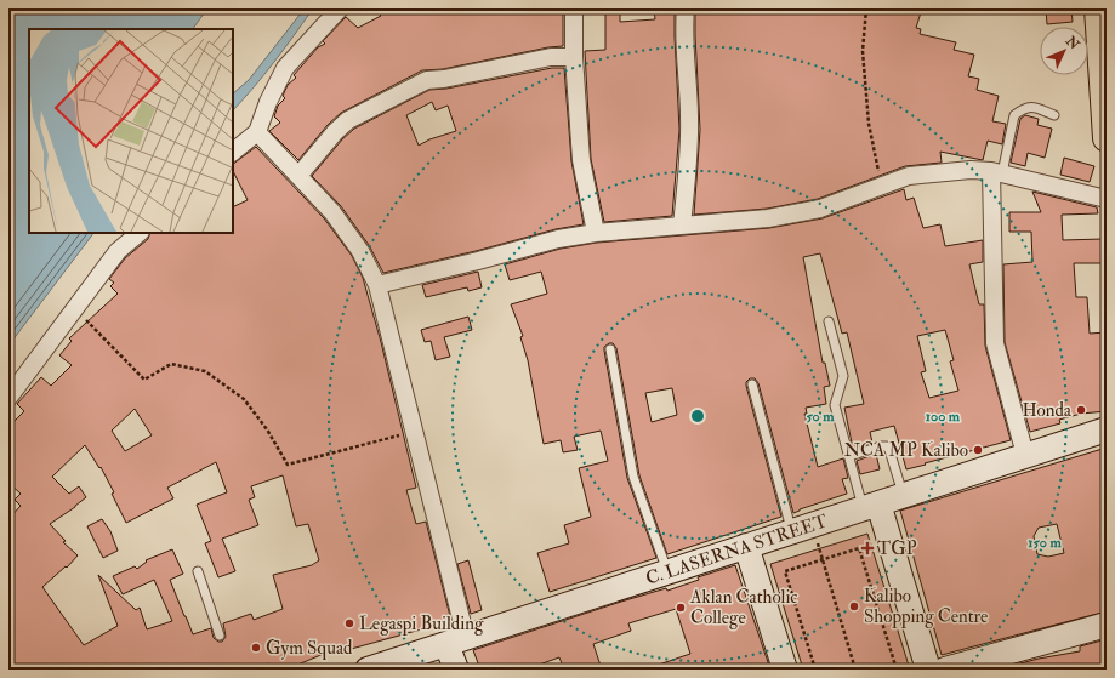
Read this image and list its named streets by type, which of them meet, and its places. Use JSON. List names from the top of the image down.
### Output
{
  "streets": {
    "street": ["C. LASERNA STREET"]
  },
  "places": {
    "other": [
      "Honda",
      "NCA MP Kalibo",
      "Kalibo Shopping Centre",
      "Aklan Catholic College",
      "Legaspi Building",
      "Gym Squad"
    ],
    "health": ["TGP"]
  },
  "north": "top right",
  "rings": ["50 m", "100 m", "150 m"]
}
